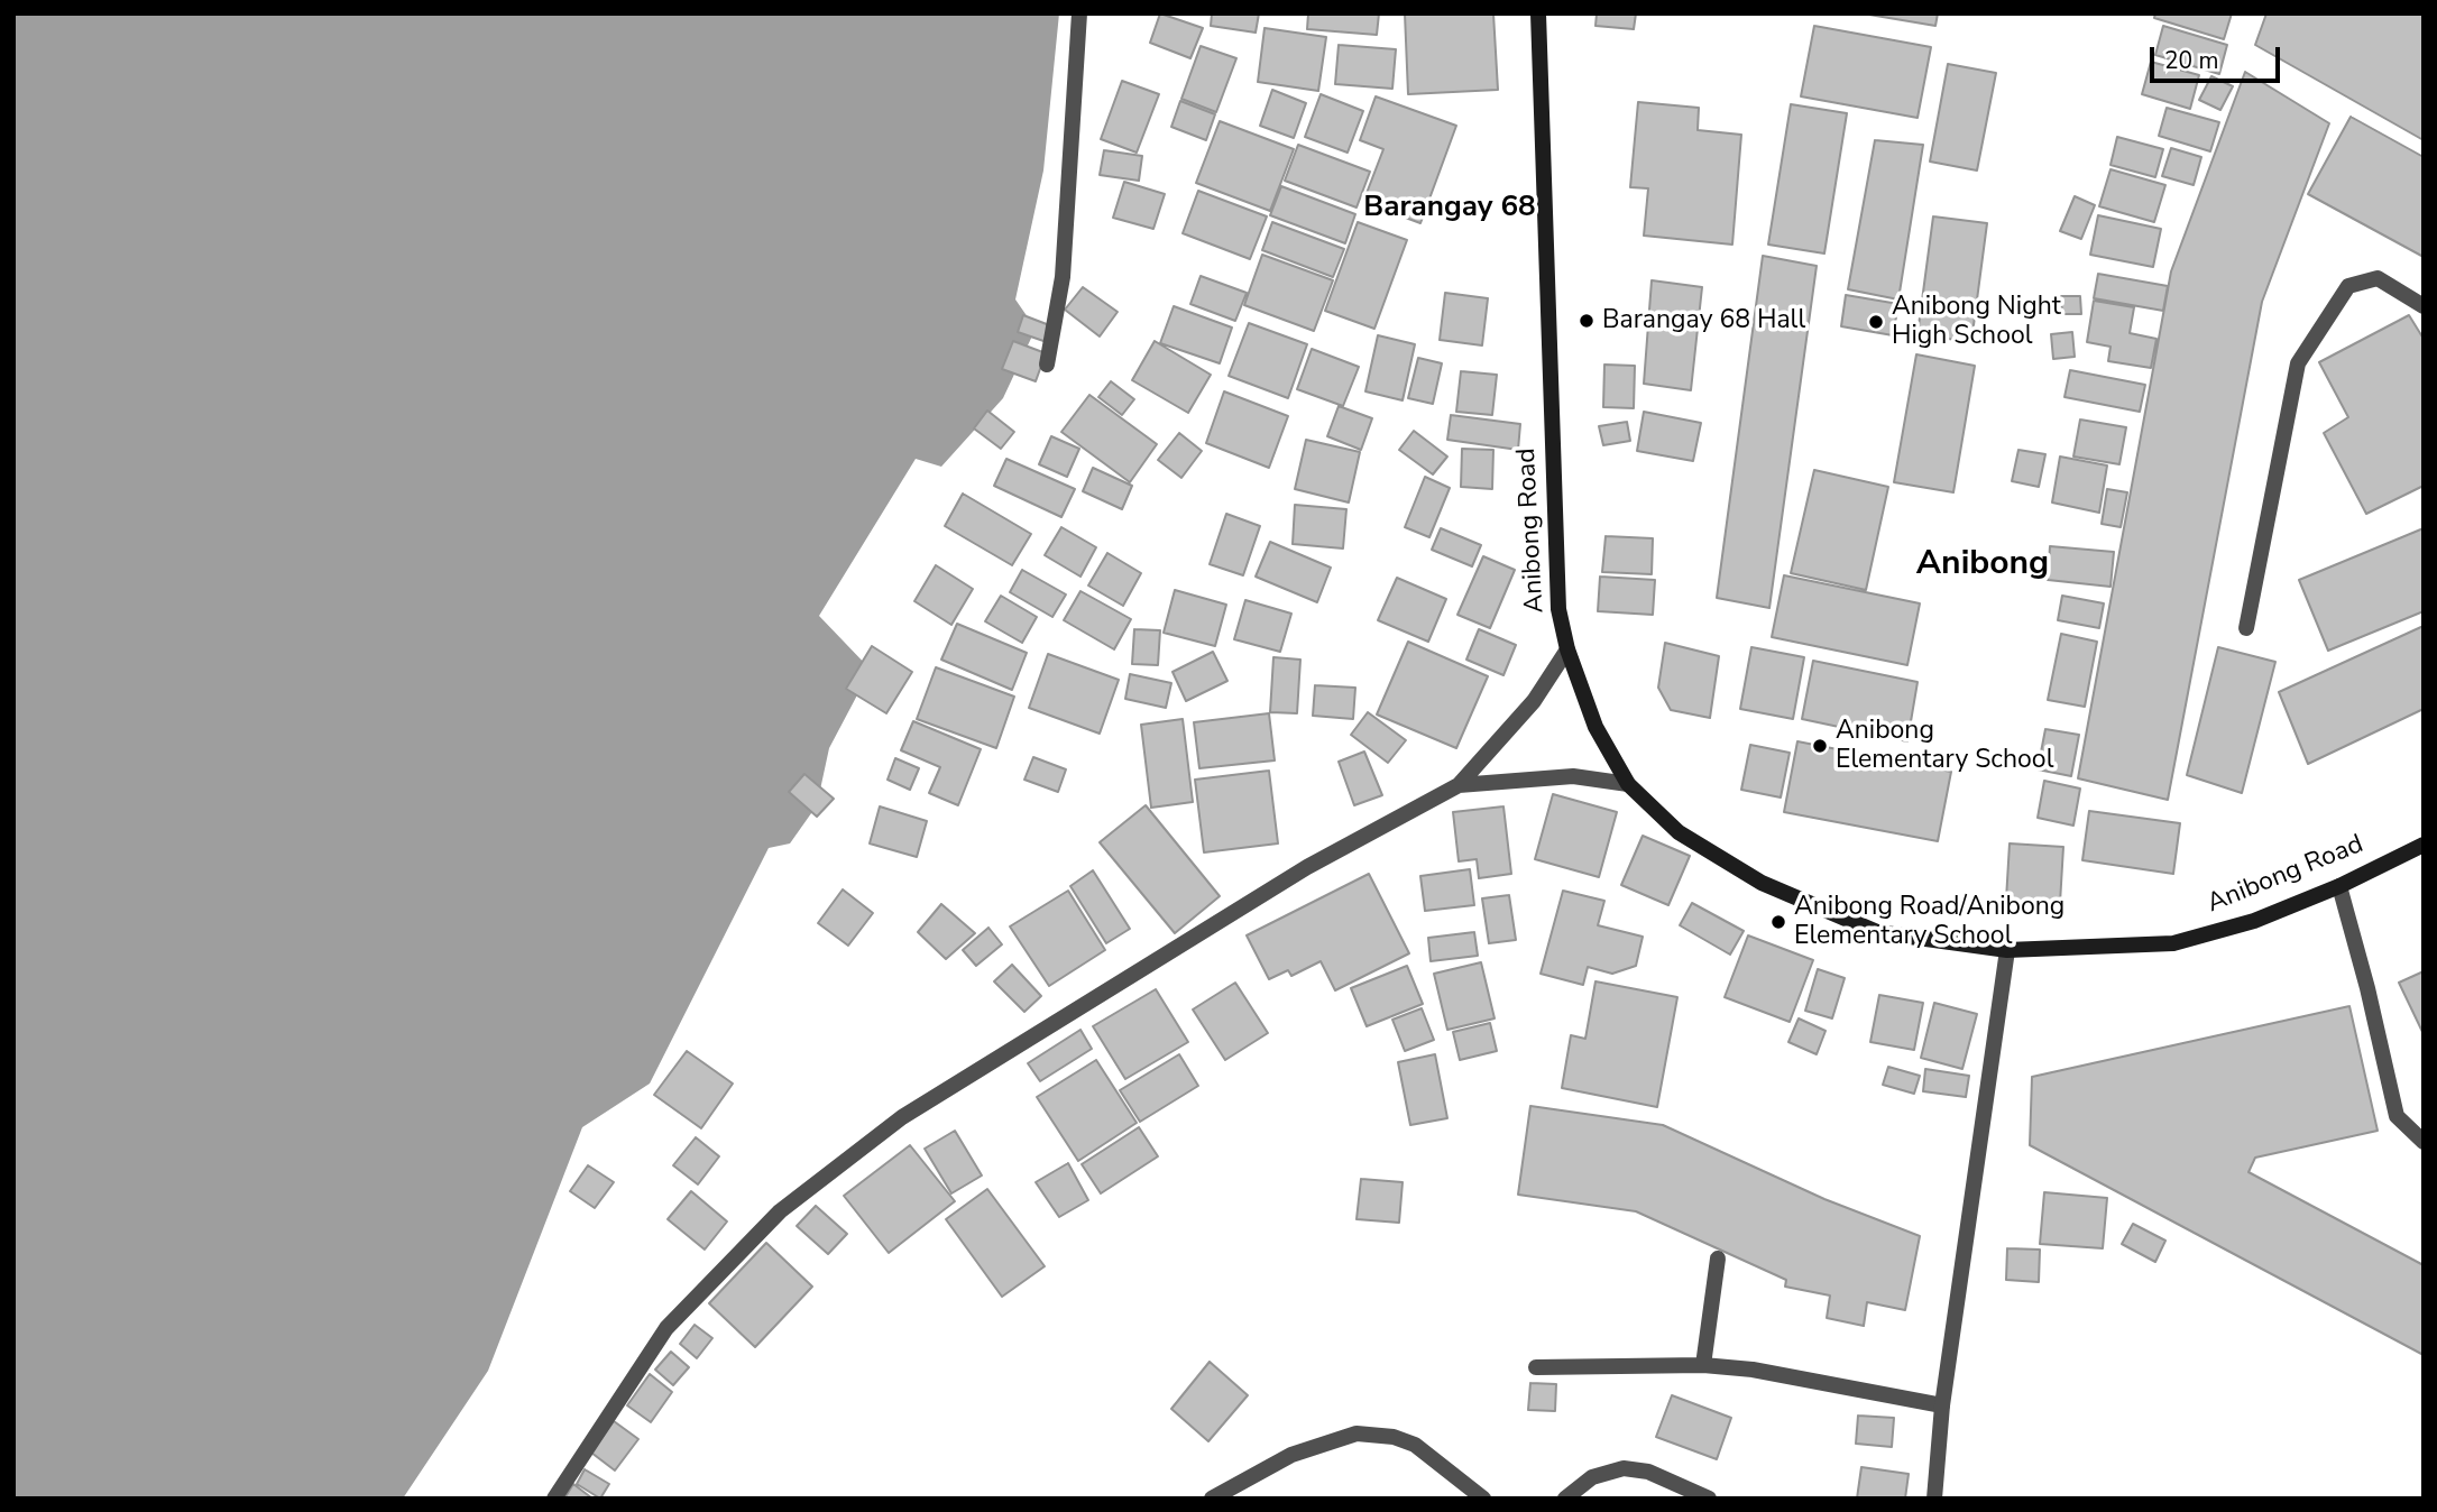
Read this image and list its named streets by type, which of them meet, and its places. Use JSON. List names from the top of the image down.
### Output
{
  "streets": {
    "main road": ["Anibong Road"]
  },
  "districts": ["Barangay 68", "Anibong"],
  "places": [
    "Barangay 68 Hall",
    "Anibong Night High School",
    "Anibong Elementary School",
    "Anibong Road/Anibong Elementary School"
  ],
  "scale_bar": "20 m"
}
